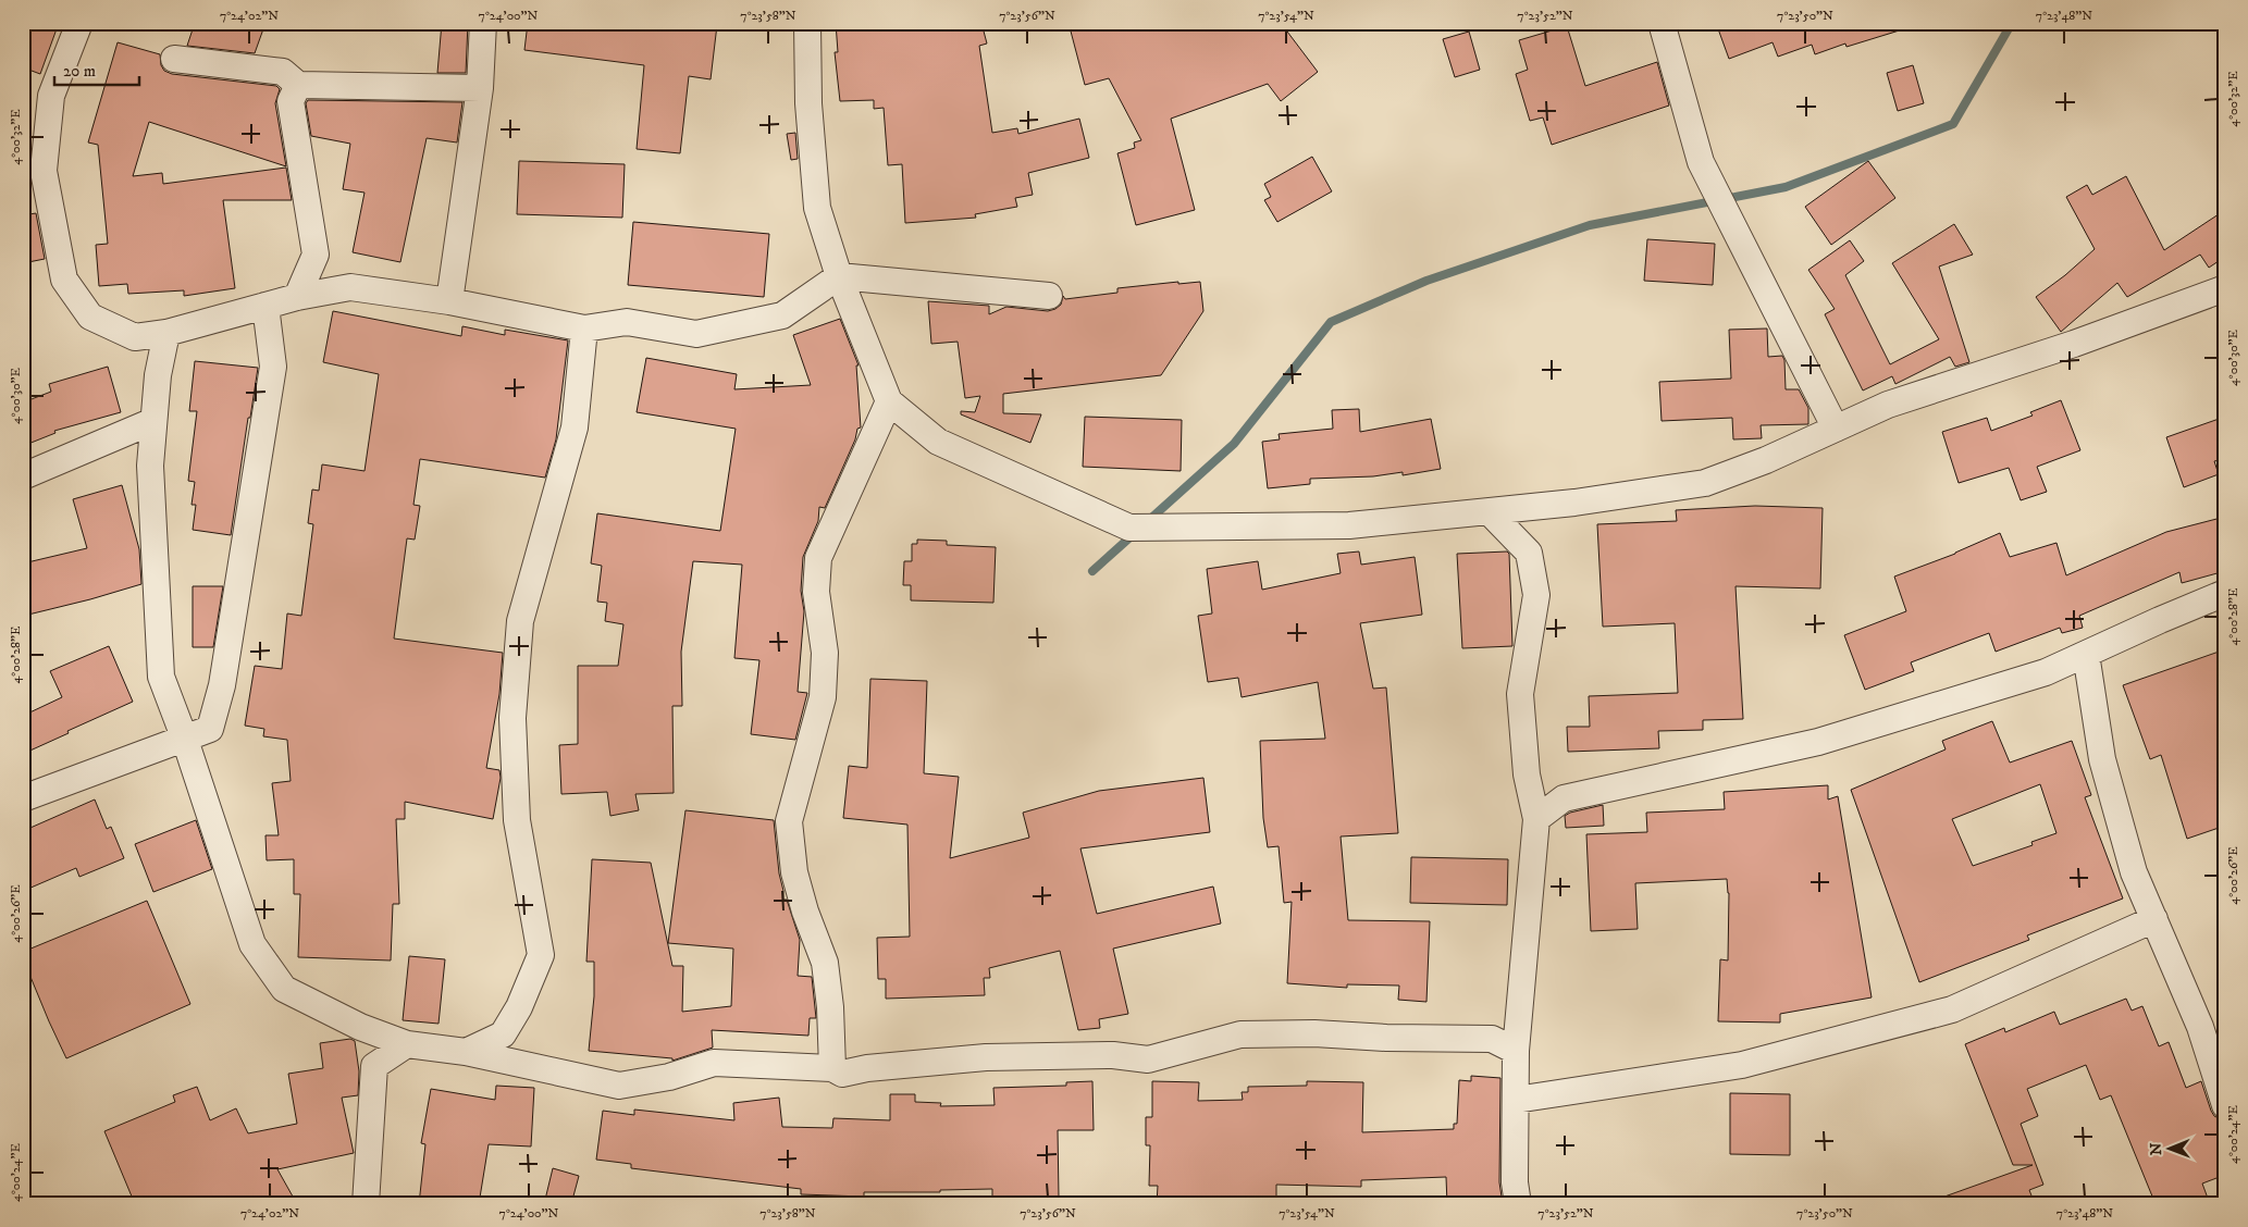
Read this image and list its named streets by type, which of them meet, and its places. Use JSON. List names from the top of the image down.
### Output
{
  "scale_bar": "20 m",
  "north": "left",
  "coordinates": [
    "7°24'02\"N",
    "7°24'00\"N",
    "7°23'58\"N",
    "7°23'56\"N",
    "7°23'54\"N",
    "7°23'52\"N",
    "7°23'50\"N",
    "7°23'48\"N",
    "4°00'32\"E",
    "4°00'30\"E",
    "4°00'28\"E",
    "4°00'26\"E",
    "4°00'24\"E"
  ]
}
